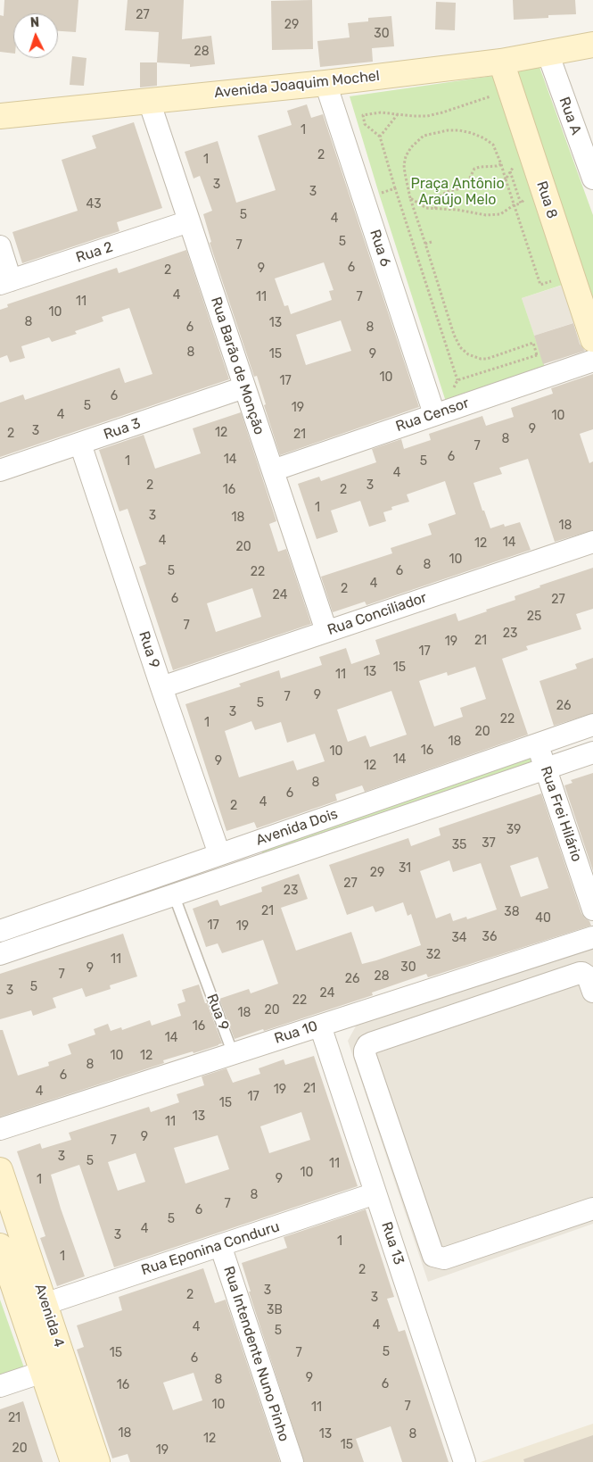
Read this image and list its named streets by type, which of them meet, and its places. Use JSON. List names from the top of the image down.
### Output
{
  "streets": {
    "main road": ["Avenida Joaquim Mochel", "Rua 8", "Avenida 4"],
    "street": [
      "Rua A",
      "Rua 6",
      "Rua 2",
      "Rua Barão de Monção",
      "Rua Censor",
      "Rua 3",
      "Rua Conciliador",
      "Rua 9",
      "Rua Frei Hilário",
      "Avenida Dois",
      "Rua 10",
      "Rua 13",
      "Rua Eponina Conduru",
      "Rua Intendente Nuno Pinho"
    ]
  },
  "crossings": [
    ["Avenida Joaquim Mochel", "Rua A"],
    ["Avenida Joaquim Mochel", "Rua 8"],
    ["Avenida Joaquim Mochel", "Rua 6"],
    ["Avenida Joaquim Mochel", "Rua Barão de Monção"],
    ["Rua 6", "Rua Censor"],
    ["Rua 2", "Rua Barão de Monção"],
    ["Rua Barão de Monção", "Rua Censor"],
    ["Rua Barão de Monção", "Rua 3"],
    ["Rua Barão de Monção", "Rua Conciliador"],
    ["Rua 3", "Rua 9"],
    ["Rua Conciliador", "Rua 9"],
    ["Rua 9", "Avenida Dois"],
    ["Rua 9", "Rua 10"],
    ["Rua Frei Hilário", "Avenida Dois"],
    ["Rua 10", "Rua 13"],
    ["Rua 13", "Rua Eponina Conduru"],
    ["Rua Eponina Conduru", "Avenida 4"],
    ["Rua Eponina Conduru", "Rua Intendente Nuno Pinho"]
  ],
  "parks": ["Praça Antônio Araújo Melo"],
  "house_numbers": [
    "27",
    "29",
    "30",
    "28",
    "1",
    "2",
    "1",
    "3",
    "3",
    "43",
    "5",
    "4",
    "5",
    "7",
    "6",
    "9",
    "2",
    "4",
    "11",
    "7",
    "11",
    "10",
    "8",
    "13",
    "6",
    "8",
    "8",
    "15",
    "9",
    "10",
    "17",
    "6",
    "5",
    "19",
    "4",
    "10",
    "9",
    "3",
    "12",
    "2",
    "21",
    "8",
    "7",
    "6",
    "14",
    "1",
    "5",
    "4",
    "2",
    "3",
    "16",
    "2",
    "1",
    "3",
    "18",
    "18",
    "4",
    "14",
    "12",
    "20",
    "10",
    "8",
    "5",
    "6",
    "22",
    "4",
    "2",
    "24",
    "6",
    "27",
    "25",
    "7",
    "23",
    "21",
    "19",
    "17",
    "15",
    "13",
    "11",
    "9",
    "7",
    "5",
    "26",
    "3",
    "22",
    "1",
    "20",
    "18",
    "16",
    "10",
    "14",
    "9",
    "12",
    "8",
    "6",
    "4",
    "2",
    "39",
    "37",
    "35",
    "31",
    "29",
    "27",
    "23",
    "21",
    "38",
    "40",
    "17",
    "19",
    "36",
    "34",
    "32",
    "11",
    "30",
    "9",
    "7",
    "28",
    "26",
    "5",
    "3",
    "24",
    "22",
    "20",
    "18",
    "16",
    "14",
    "10",
    "12",
    "8",
    "6",
    "21",
    "19",
    "4",
    "17",
    "15",
    "13",
    "11",
    "9",
    "7",
    "3",
    "5",
    "11",
    "10",
    "9",
    "1",
    "8",
    "7",
    "6",
    "5",
    "4",
    "3",
    "1",
    "1",
    "2",
    "3",
    "2",
    "3",
    "3B",
    "4",
    "4",
    "5",
    "5",
    "15",
    "7",
    "6",
    "9",
    "8",
    "6",
    "16",
    "10",
    "7",
    "11",
    "21",
    "18",
    "13",
    "8",
    "12",
    "15",
    "20",
    "19"
  ],
  "north": "top"
}
